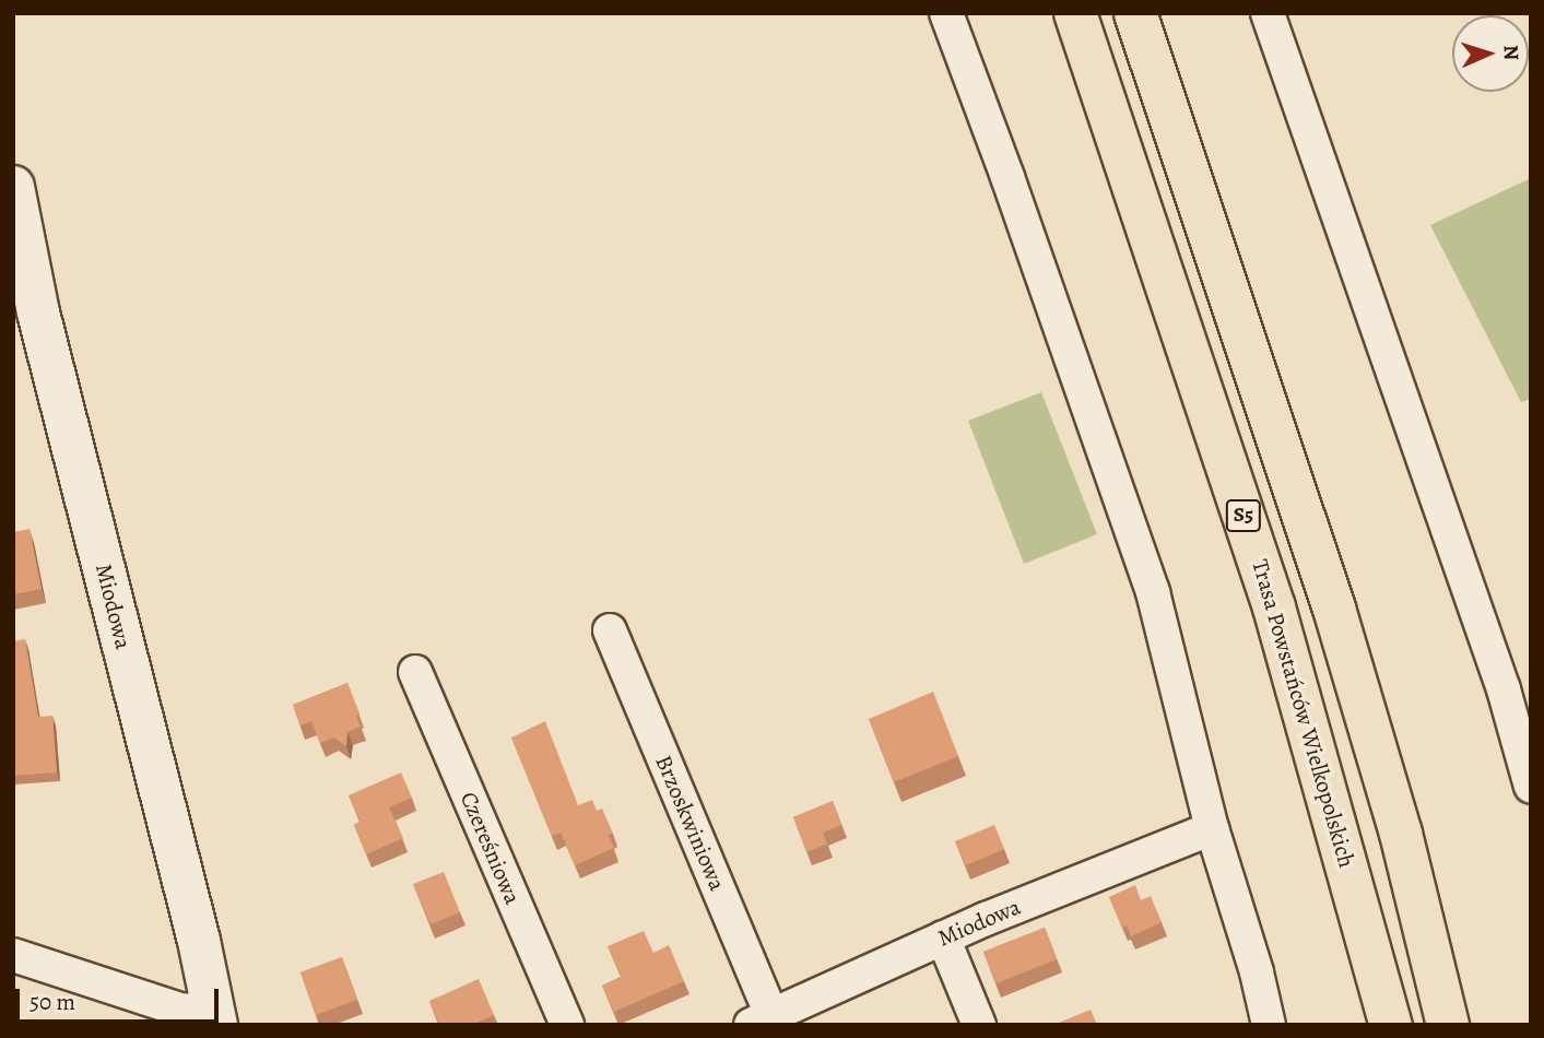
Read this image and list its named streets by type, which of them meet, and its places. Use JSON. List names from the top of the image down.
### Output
{
  "streets": {
    "highway": ["S5", "Trasa Powstańców Wielkopolskich"],
    "main road": ["Miodowa"],
    "street": ["Brzoskwiniowa", "Czereśniowa"]
  },
  "crossings": [
    ["Miodowa", "Brzoskwiniowa"]
  ],
  "scale_bar": "50 m",
  "north": "right"
}
